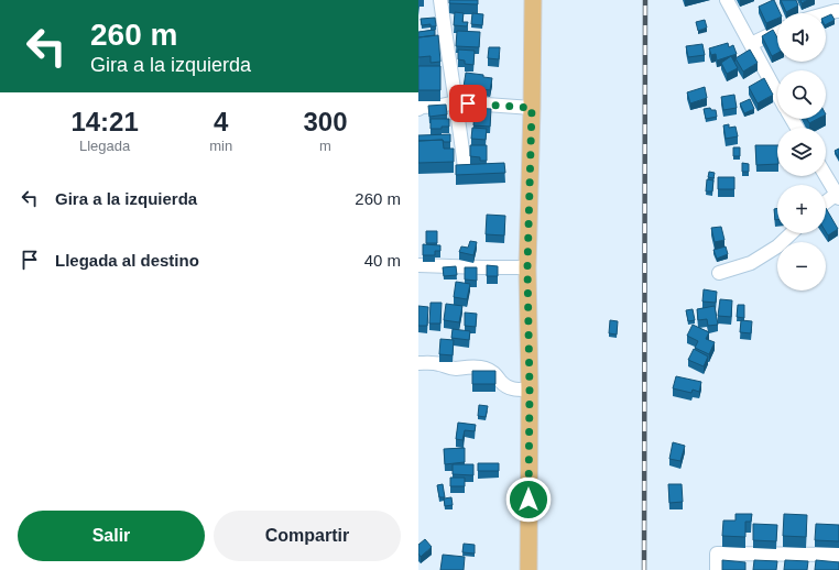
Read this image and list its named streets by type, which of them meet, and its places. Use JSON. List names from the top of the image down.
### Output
{
  "page": {
    "turn": ["260 m", "Gira a la izquierda"],
    "map_buttons": ["+", "−"],
    "eta": [
      "14:21",
      "Llegada",
      "4",
      "min",
      "300",
      "m"
    ],
    "list": [
      {
        "name": "Gira a la izquierda",
        "value": "260 m"
      },
      {
        "name": "Llegada al destino",
        "value": "40 m"
      }
    ],
    "buttons": ["Salir", "Compartir"]
  }
}
